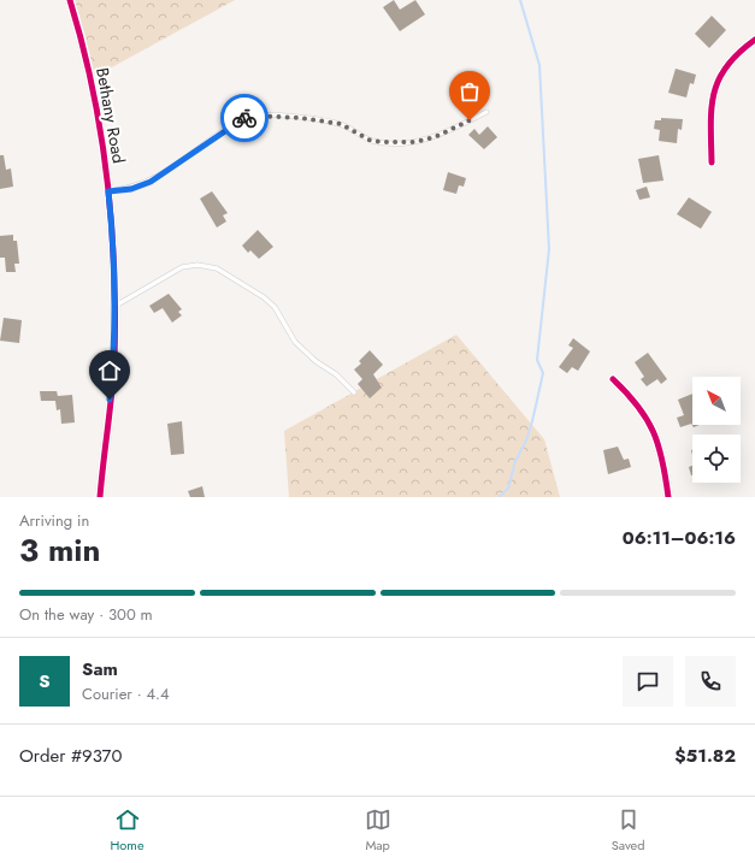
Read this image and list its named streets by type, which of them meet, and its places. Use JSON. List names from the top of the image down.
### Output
{
  "streets": {
    "street": ["Bethany Road"]
  },
  "north": "top left",
  "page": {
    "heading": ["3 min", "Arriving in", "06:11–06:16"],
    "panel": [
      "Sam",
      "Courier · 4.4",
      "Order #9370",
      "$51.82"
    ],
    "bar": "On the way · 300 m",
    "round": "S",
    "tabs": ["Home", "Map", "Saved"]
  }
}
